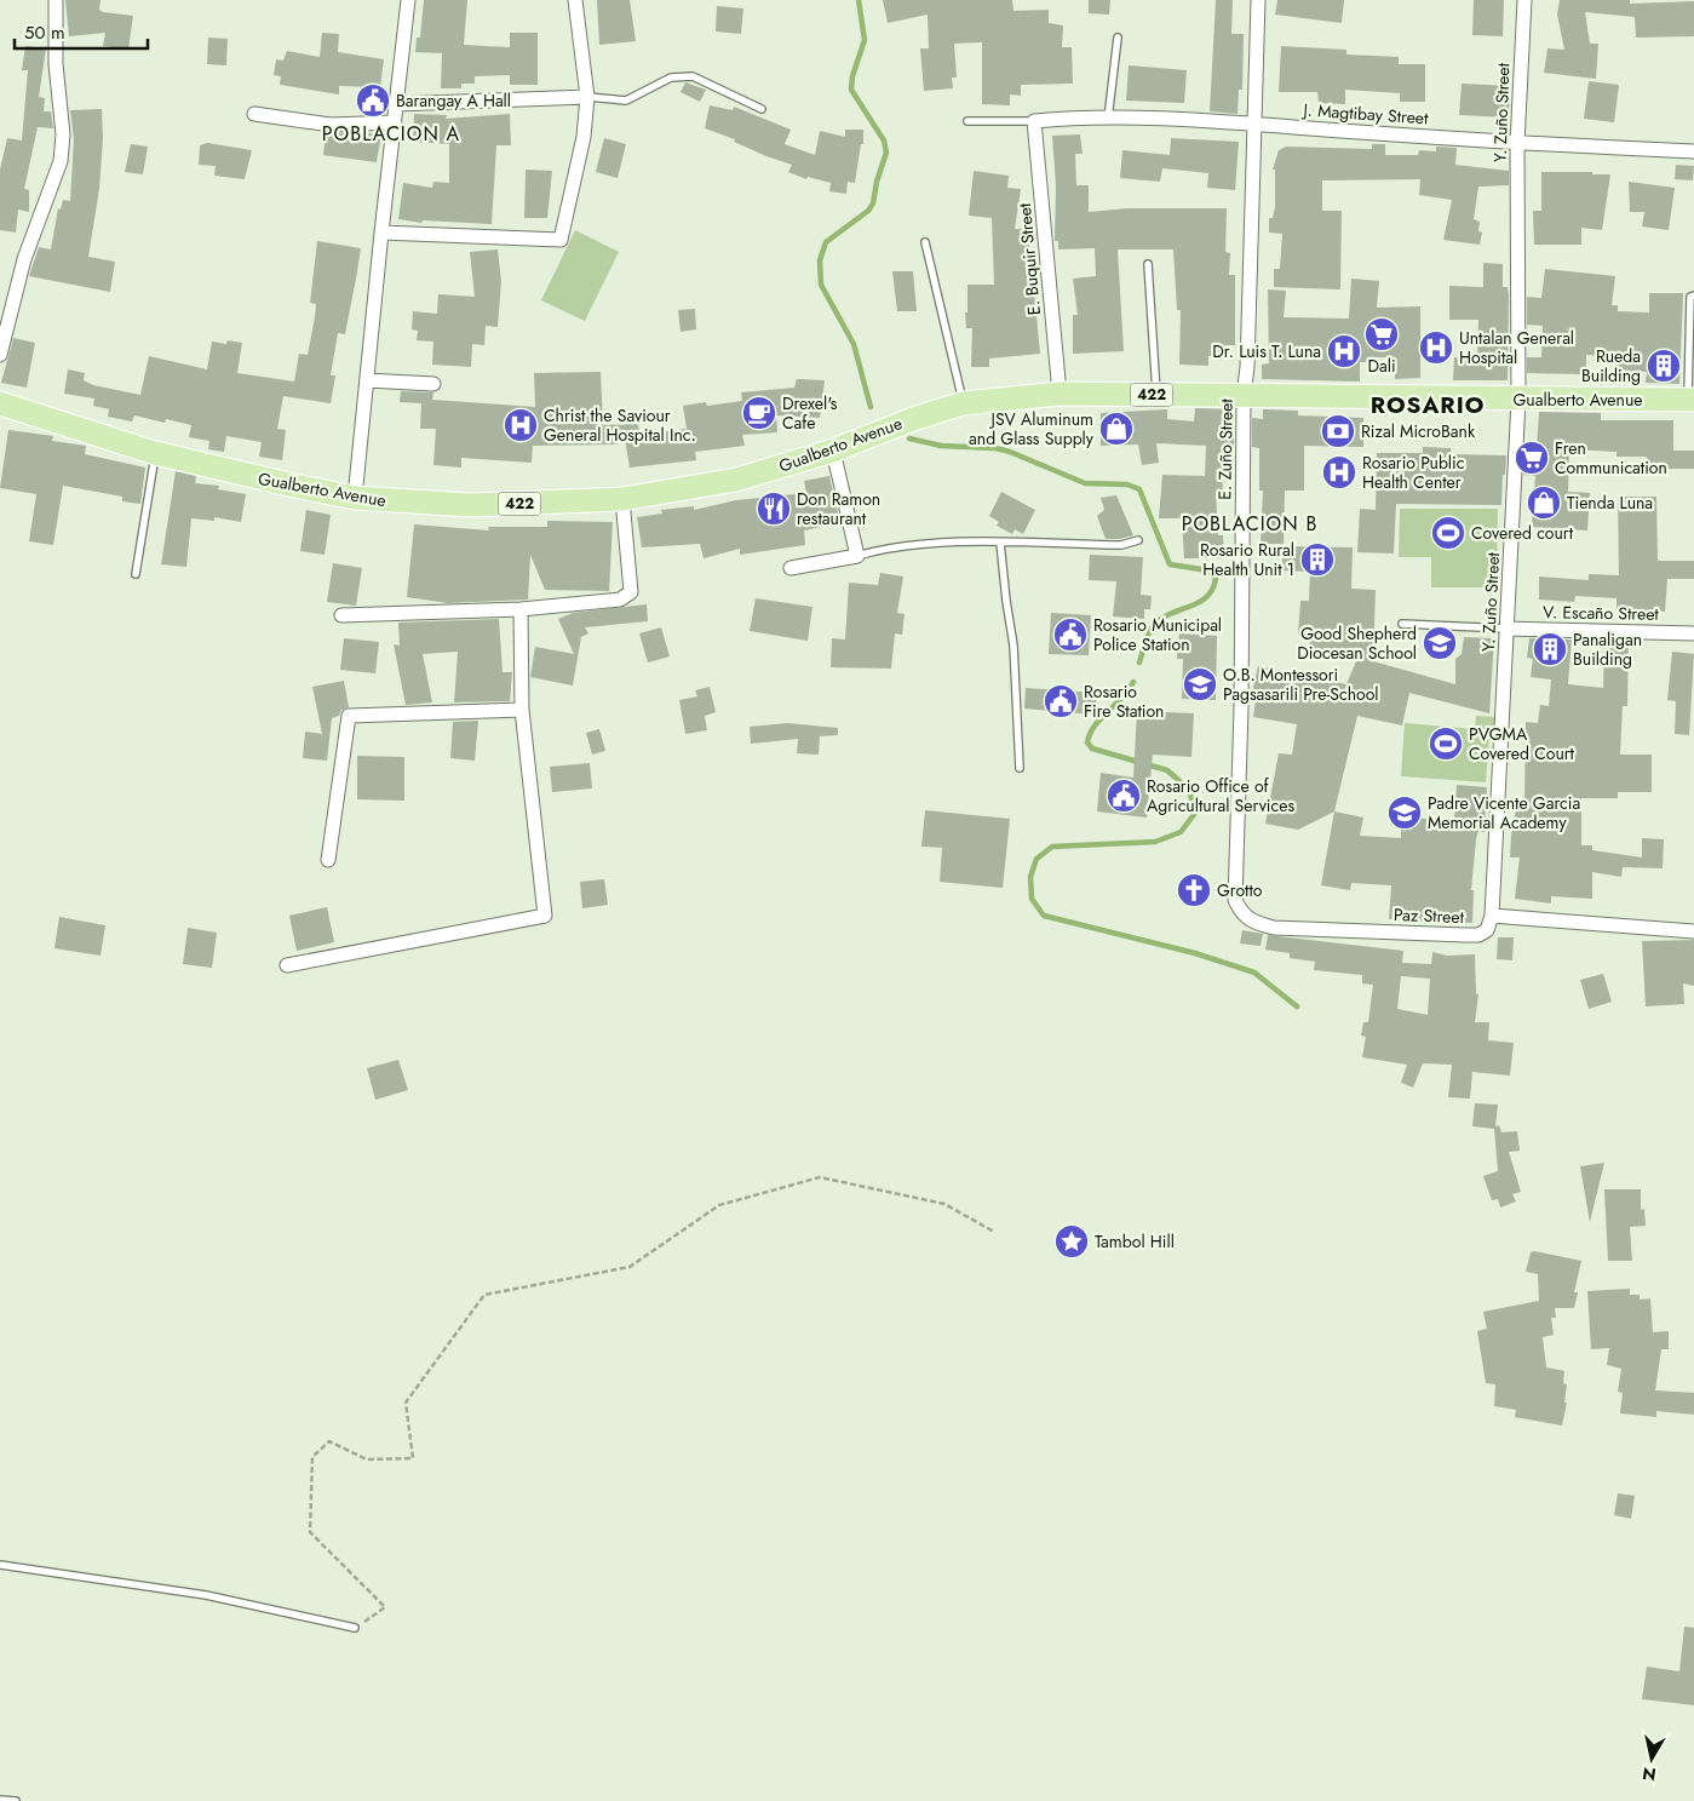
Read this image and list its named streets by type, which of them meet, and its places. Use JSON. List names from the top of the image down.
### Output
{
  "streets": {
    "main road": ["422", "Gualberto Avenue"],
    "street": [
      "Y. Zuño Street",
      "J. Magtibay Street",
      "E. Buquir Street",
      "E. Zuño Street",
      "V. Escaño Street",
      "Paz Street"
    ]
  },
  "crossings": [
    ["Y. Zuño Street", "J. Magtibay Street"],
    ["Y. Zuño Street", "Gualberto Avenue"],
    ["Y. Zuño Street", "V. Escaño Street"],
    ["Y. Zuño Street", "Paz Street"],
    ["J. Magtibay Street", "E. Buquir Street"],
    ["J. Magtibay Street", "E. Zuño Street"],
    ["E. Buquir Street", "Gualberto Avenue"],
    ["Gualberto Avenue", "E. Zuño Street"],
    ["E. Zuño Street", "Paz Street"]
  ],
  "districts": ["POBLACION A", "ROSARIO", "POBLACION B"],
  "places": {
    "public building": [
      "Barangay A Hall",
      "Rosario Municipal Police Station",
      "Rosario Fire Station",
      "Rosario Office of Agricultural Services"
    ],
    "supermarket": ["Dali", "Fren Communication"],
    "hospital": [
      "Untalan General Hospital",
      "Dr. Luis T. Luna",
      "Christ the Saviour General Hospital Inc.",
      "Rosario Public Health Center"
    ],
    "building": ["Rueda Building", "Rosario Rural Health Unit 1", "Panaligan Building"],
    "cafe": ["Drexel's Cafe"],
    "shop": ["JSV Aluminum and Glass Supply", "Tienda Luna"],
    "bank": ["Rizal MicroBank"],
    "restaurant": ["Don Ramon restaurant"],
    "sports": ["Covered court", "PVGMA Covered Court"],
    "school or university": ["Good Shepherd Diocesan School", "O.B. Montessori Pagsasarili Pre-School", "Padre Vicente Garcia Memorial Academy"],
    "church": ["Grotto"],
    "place": ["Tambol Hill"]
  },
  "scale_bar": "50 m",
  "north": "bottom"
}
